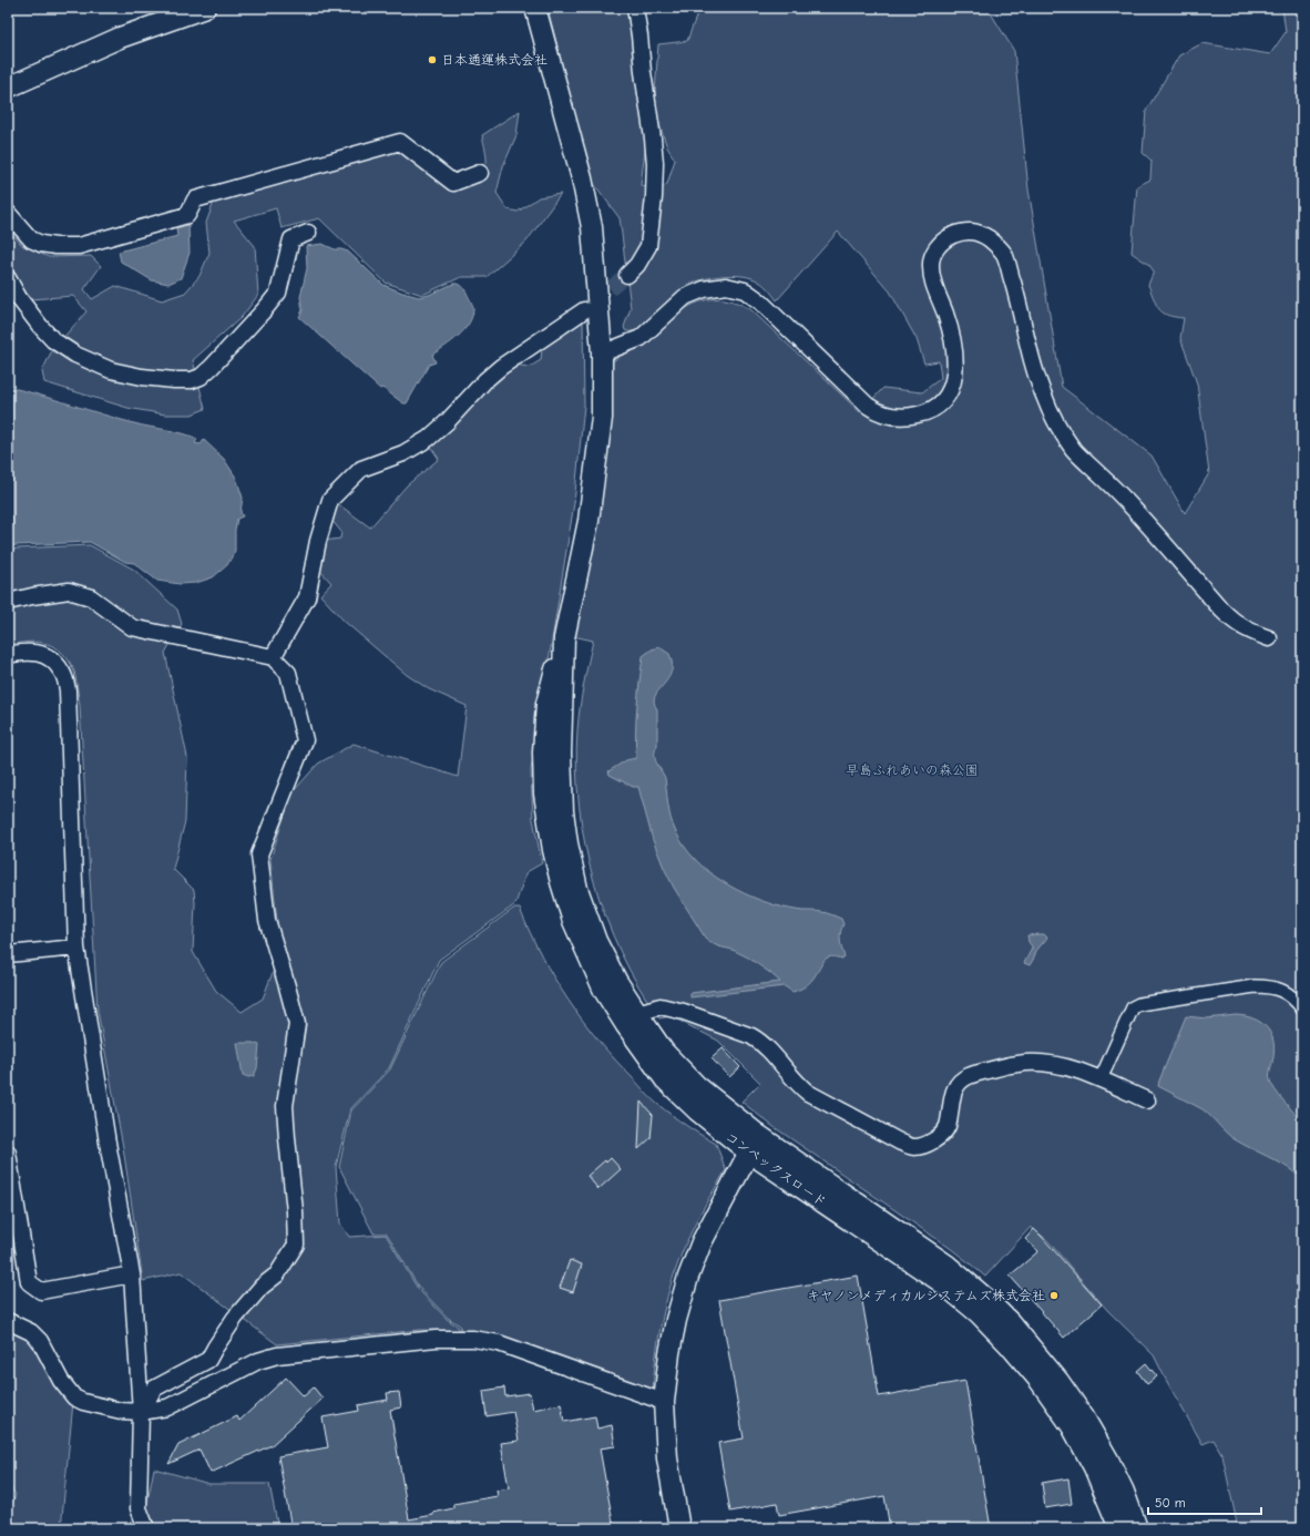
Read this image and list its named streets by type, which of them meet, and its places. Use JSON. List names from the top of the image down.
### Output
{
  "streets": {
    "street": ["コンベックスロード"]
  },
  "parks": ["早島ふれあいの森公園"],
  "places": ["日本通運株式会社", "キヤノンメディカルシステムズ株式会社"],
  "scale_bar": "50 m"
}
